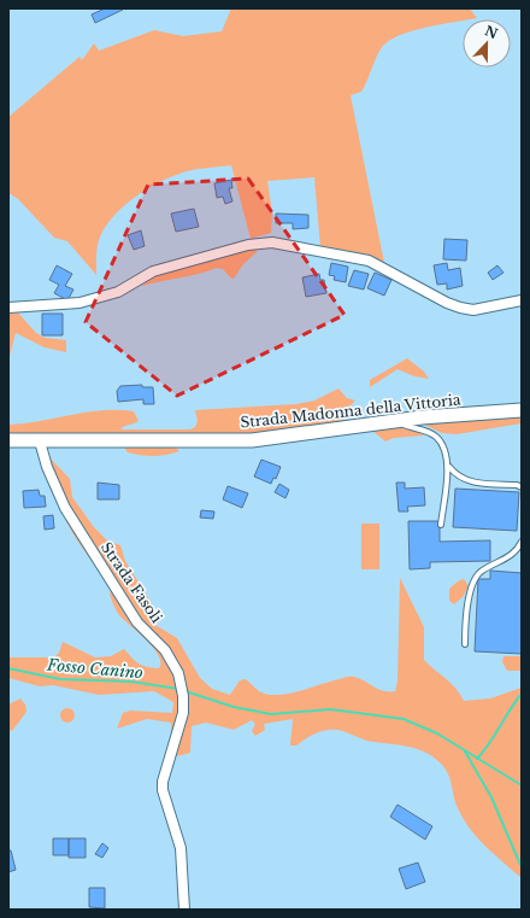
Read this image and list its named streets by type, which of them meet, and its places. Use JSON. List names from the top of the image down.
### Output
{
  "streets": {
    "street": ["Strada Madonna della Vittoria", "Strada Fasoli"]
  },
  "crossings": [
    ["Strada Madonna della Vittoria", "Strada Fasoli"]
  ],
  "water": ["Fosso Canino"],
  "north": "top"
}
